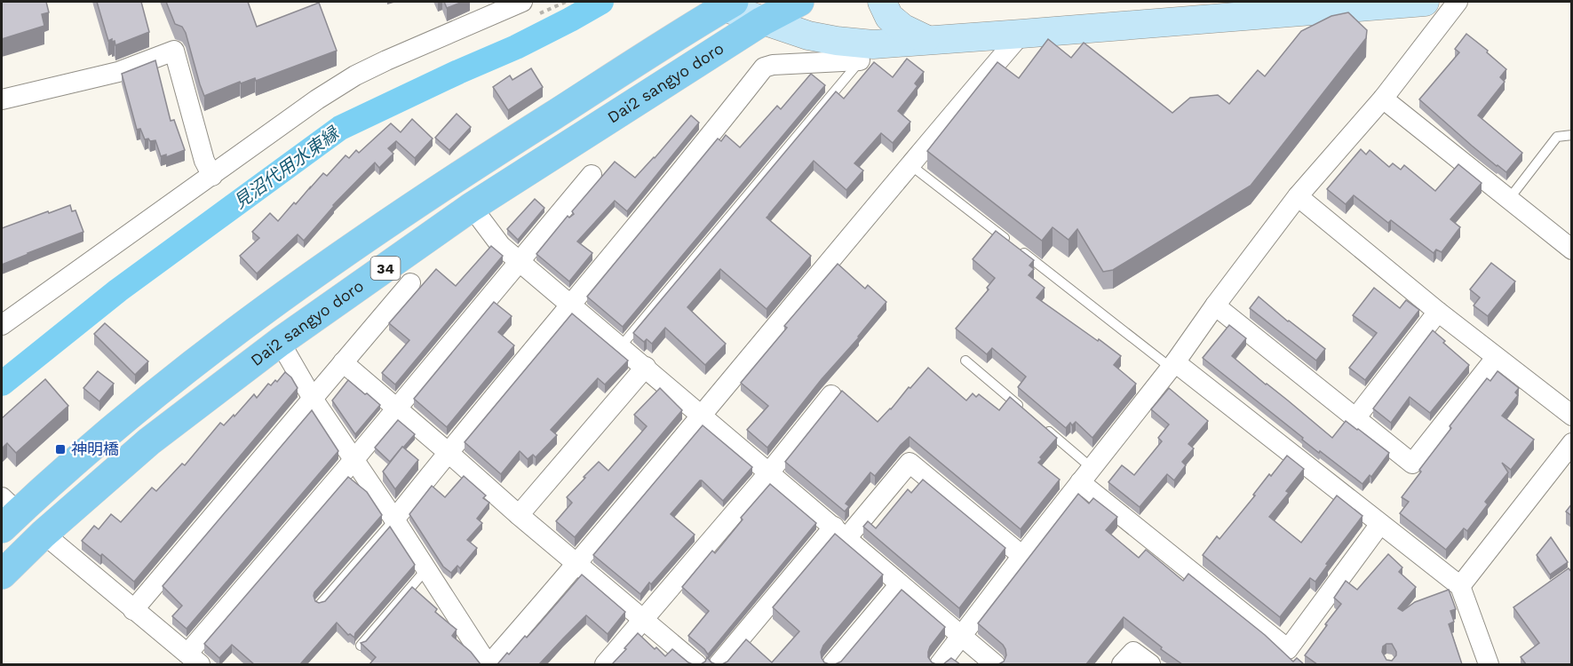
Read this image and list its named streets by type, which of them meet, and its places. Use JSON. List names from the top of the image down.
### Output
{
  "streets": {
    "main road": ["Dai2 sangyo doro", "34"]
  },
  "water": ["見沼代用水東縁"],
  "places": {
    "transit": ["神明橋"]
  }
}
